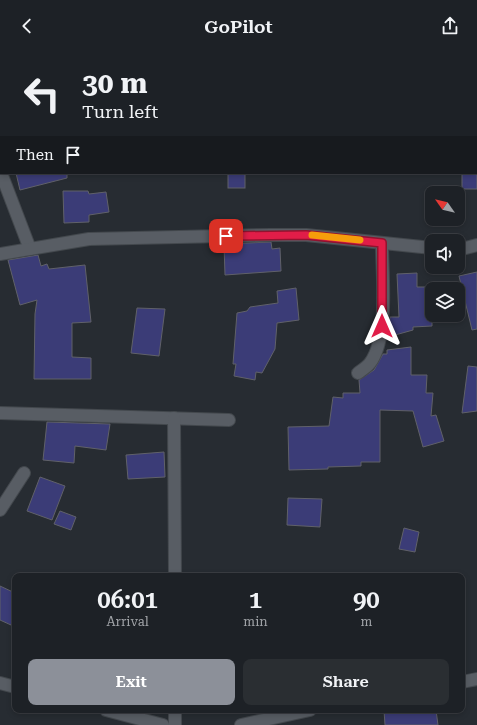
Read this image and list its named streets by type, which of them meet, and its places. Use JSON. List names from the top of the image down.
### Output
{
  "north": "top left",
  "page": {
    "header": "GoPilot",
    "turn": ["30 m", "Turn left"],
    "then": "Then",
    "eta": [
      "06:01",
      "Arrival",
      "1",
      "min",
      "90",
      "m"
    ],
    "buttons": ["Exit", "Share"]
  }
}
